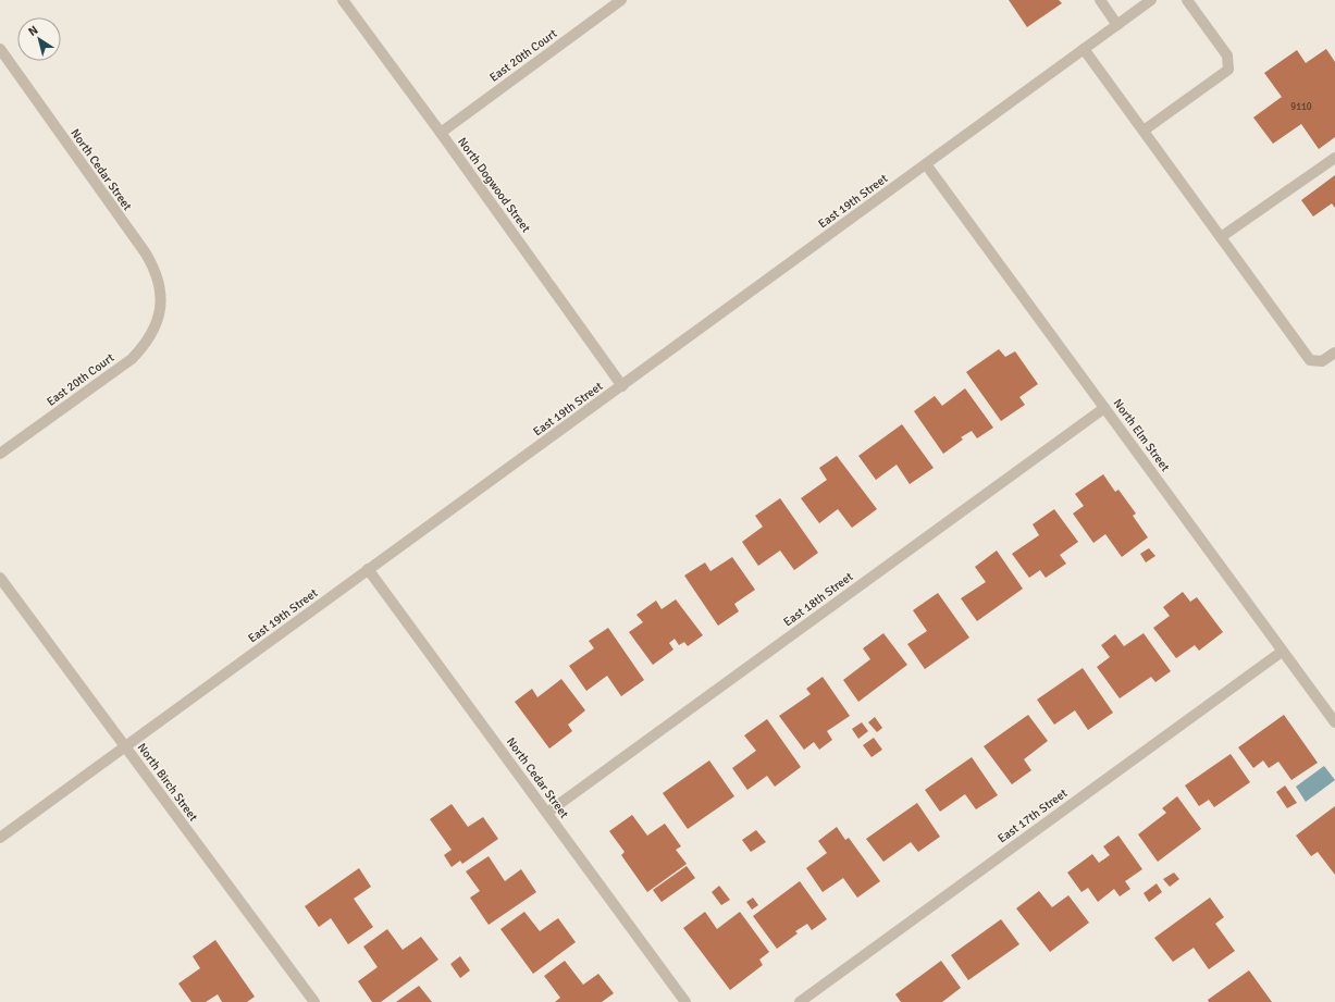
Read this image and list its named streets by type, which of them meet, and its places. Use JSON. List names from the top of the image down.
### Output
{
  "streets": {
    "street": [
      "East 20th Court",
      "North Cedar Street",
      "North Dogwood Street",
      "East 19th Street",
      "North Elm Street",
      "East 18th Street",
      "North Birch Street",
      "East 17th Street"
    ]
  },
  "crossings": [
    ["East 20th Court", "North Cedar Street"],
    ["East 20th Court", "North Dogwood Street"],
    ["North Cedar Street", "East 19th Street"],
    ["North Cedar Street", "East 18th Street"],
    ["North Dogwood Street", "East 19th Street"],
    ["East 19th Street", "North Elm Street"],
    ["East 19th Street", "North Birch Street"],
    ["North Elm Street", "East 18th Street"],
    ["North Elm Street", "East 17th Street"]
  ],
  "house_numbers": ["9110"],
  "north": "top left"
}
